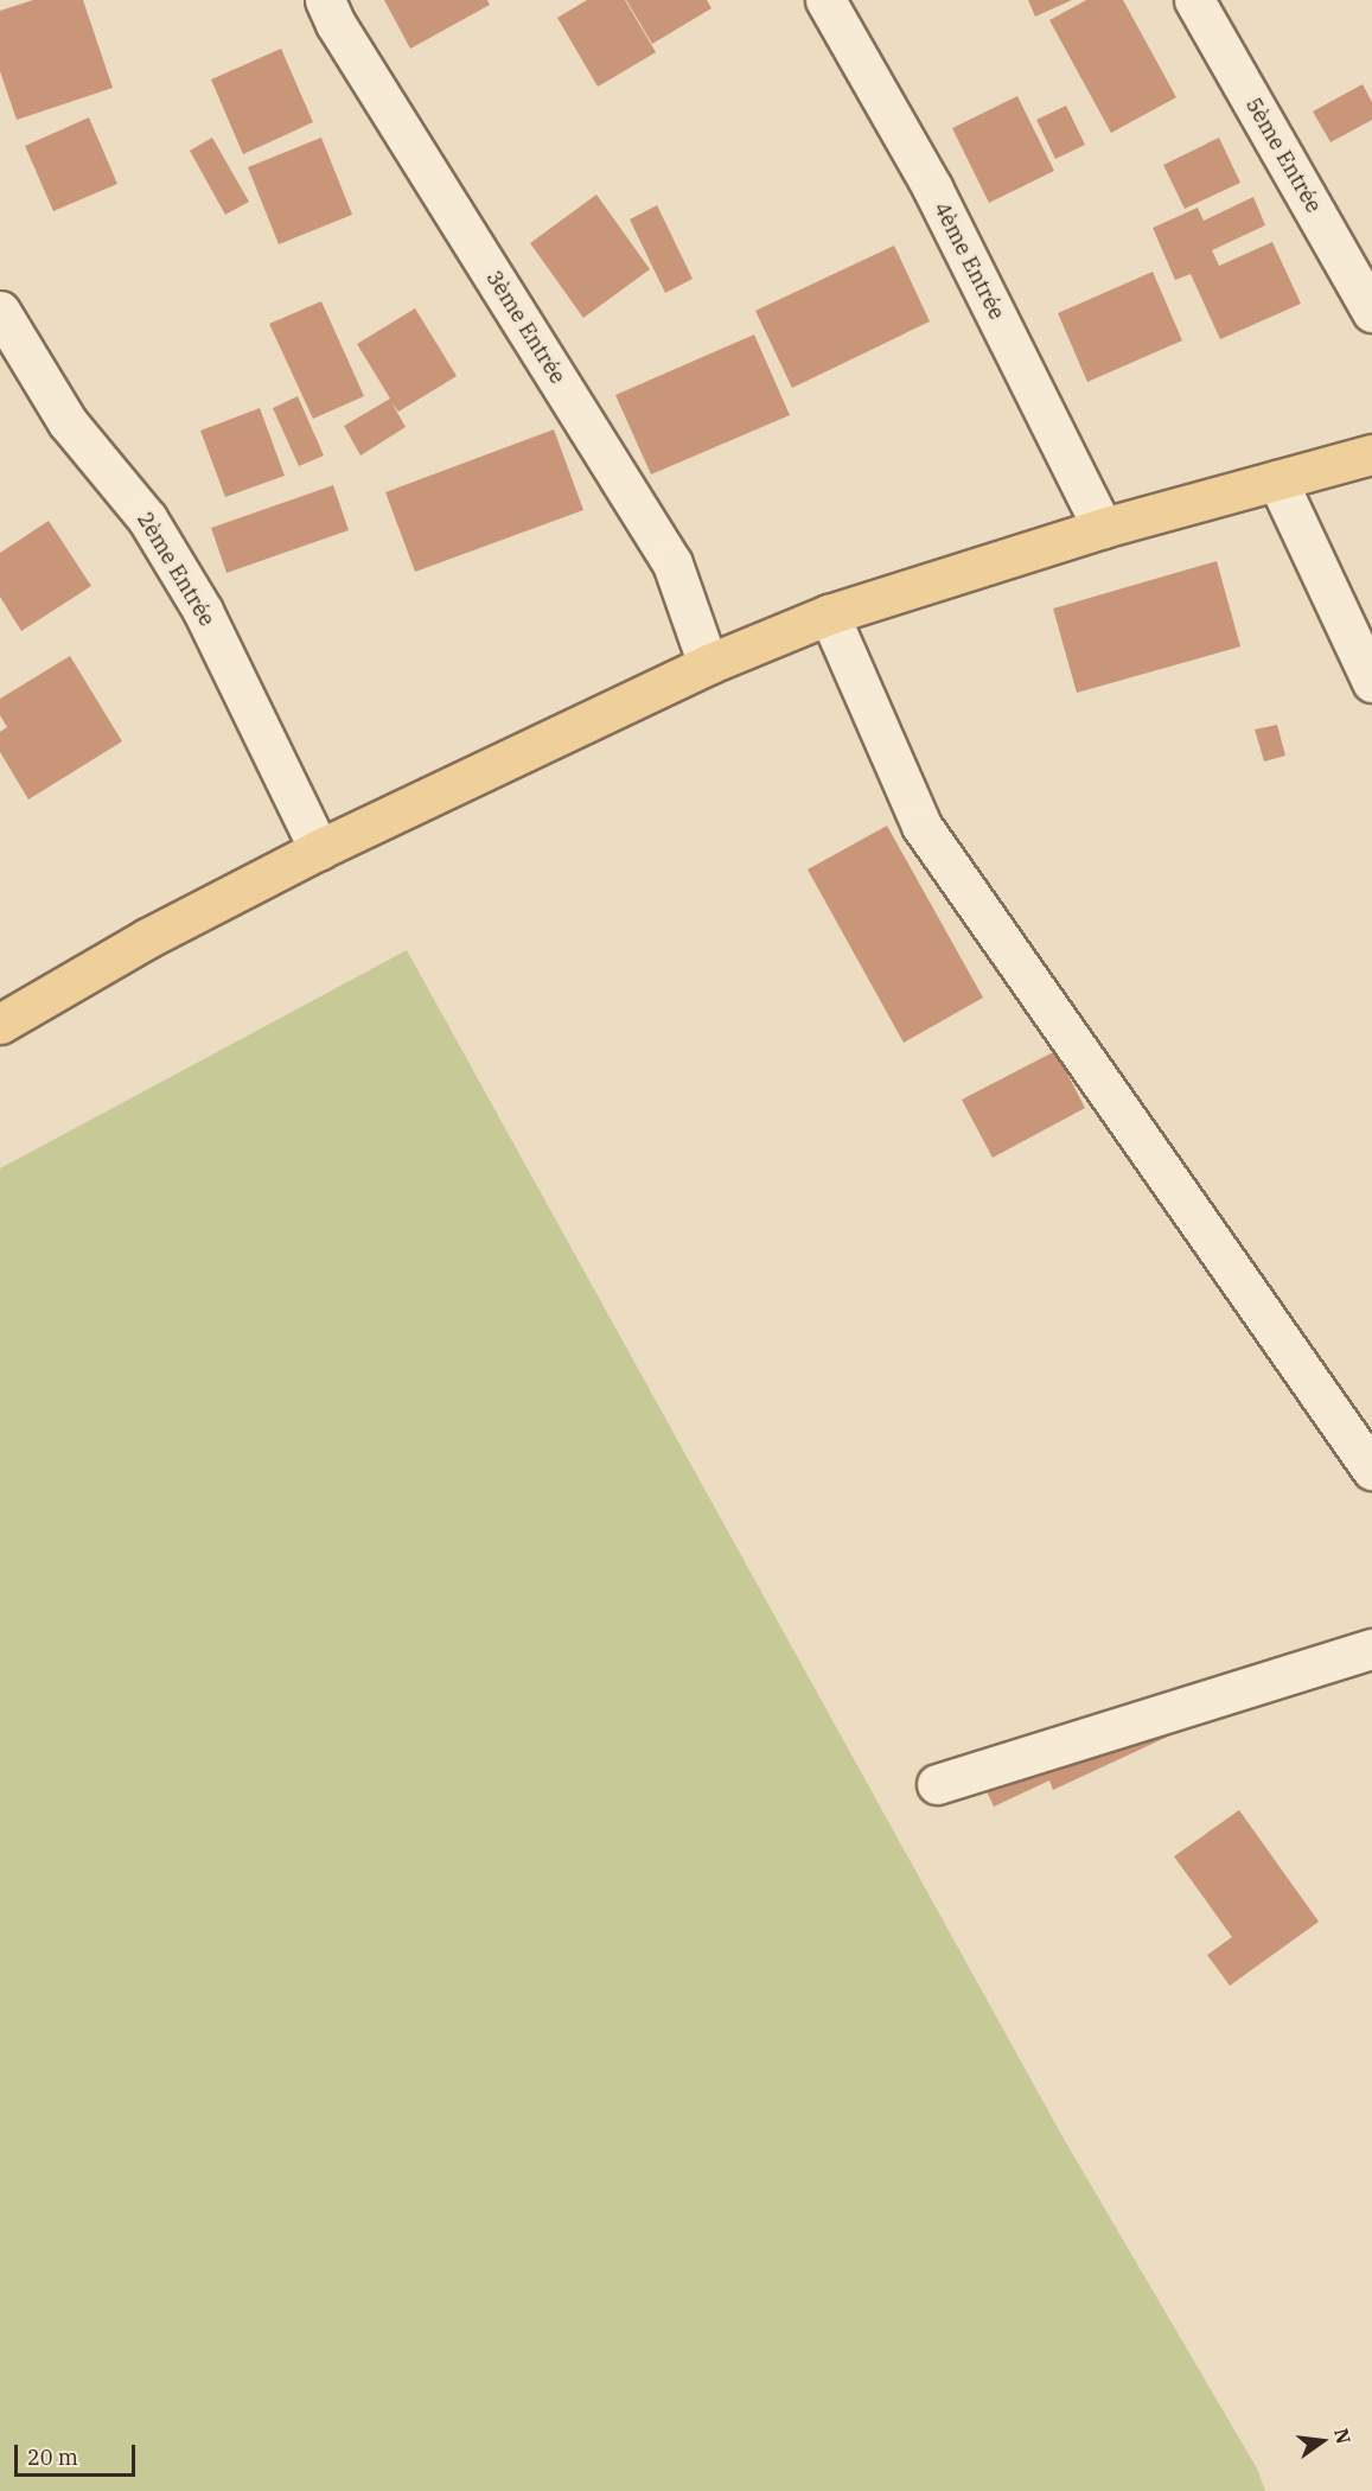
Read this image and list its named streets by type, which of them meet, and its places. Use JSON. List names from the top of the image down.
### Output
{
  "streets": {
    "street": [
      "5ème Entrée",
      "4ème Entrée",
      "3ème Entrée",
      "2ème Entrée"
    ]
  },
  "scale_bar": "20 m",
  "north": "right"
}
